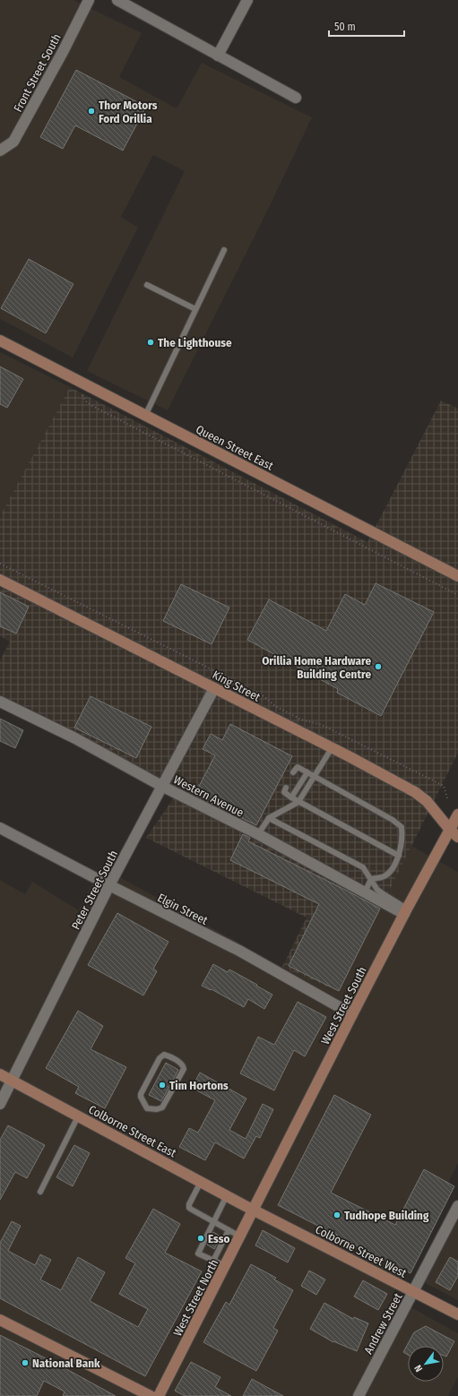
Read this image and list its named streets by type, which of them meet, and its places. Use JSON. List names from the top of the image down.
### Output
{
  "streets": {
    "street": [
      "Front Street South",
      "Queen Street East",
      "King Street",
      "Western Avenue",
      "Peter Street South",
      "Elgin Street",
      "West Street South",
      "Colborne Street East",
      "Colborne Street West",
      "West Street North",
      "Andrew Street"
    ]
  },
  "crossings": [
    ["King Street", "Peter Street South"],
    ["King Street", "West Street South"],
    ["Western Avenue", "Peter Street South"],
    ["Western Avenue", "West Street South"],
    ["Peter Street South", "Elgin Street"],
    ["Peter Street South", "Colborne Street East"],
    ["Elgin Street", "West Street South"],
    ["West Street South", "Colborne Street East"],
    ["West Street South", "Colborne Street West"],
    ["West Street South", "West Street North"],
    ["Colborne Street East", "Colborne Street West"],
    ["Colborne Street East", "West Street North"],
    ["Colborne Street West", "West Street North"],
    ["Colborne Street West", "Andrew Street"]
  ],
  "places": [
    "Thor Motors Ford Orillia",
    "The Lighthouse",
    "Orillia Home Hardware Building Centre",
    "Tim Hortons",
    "Tudhope Building",
    "Esso",
    "National Bank"
  ],
  "scale_bar": "50 m",
  "north": "bottom left"
}
